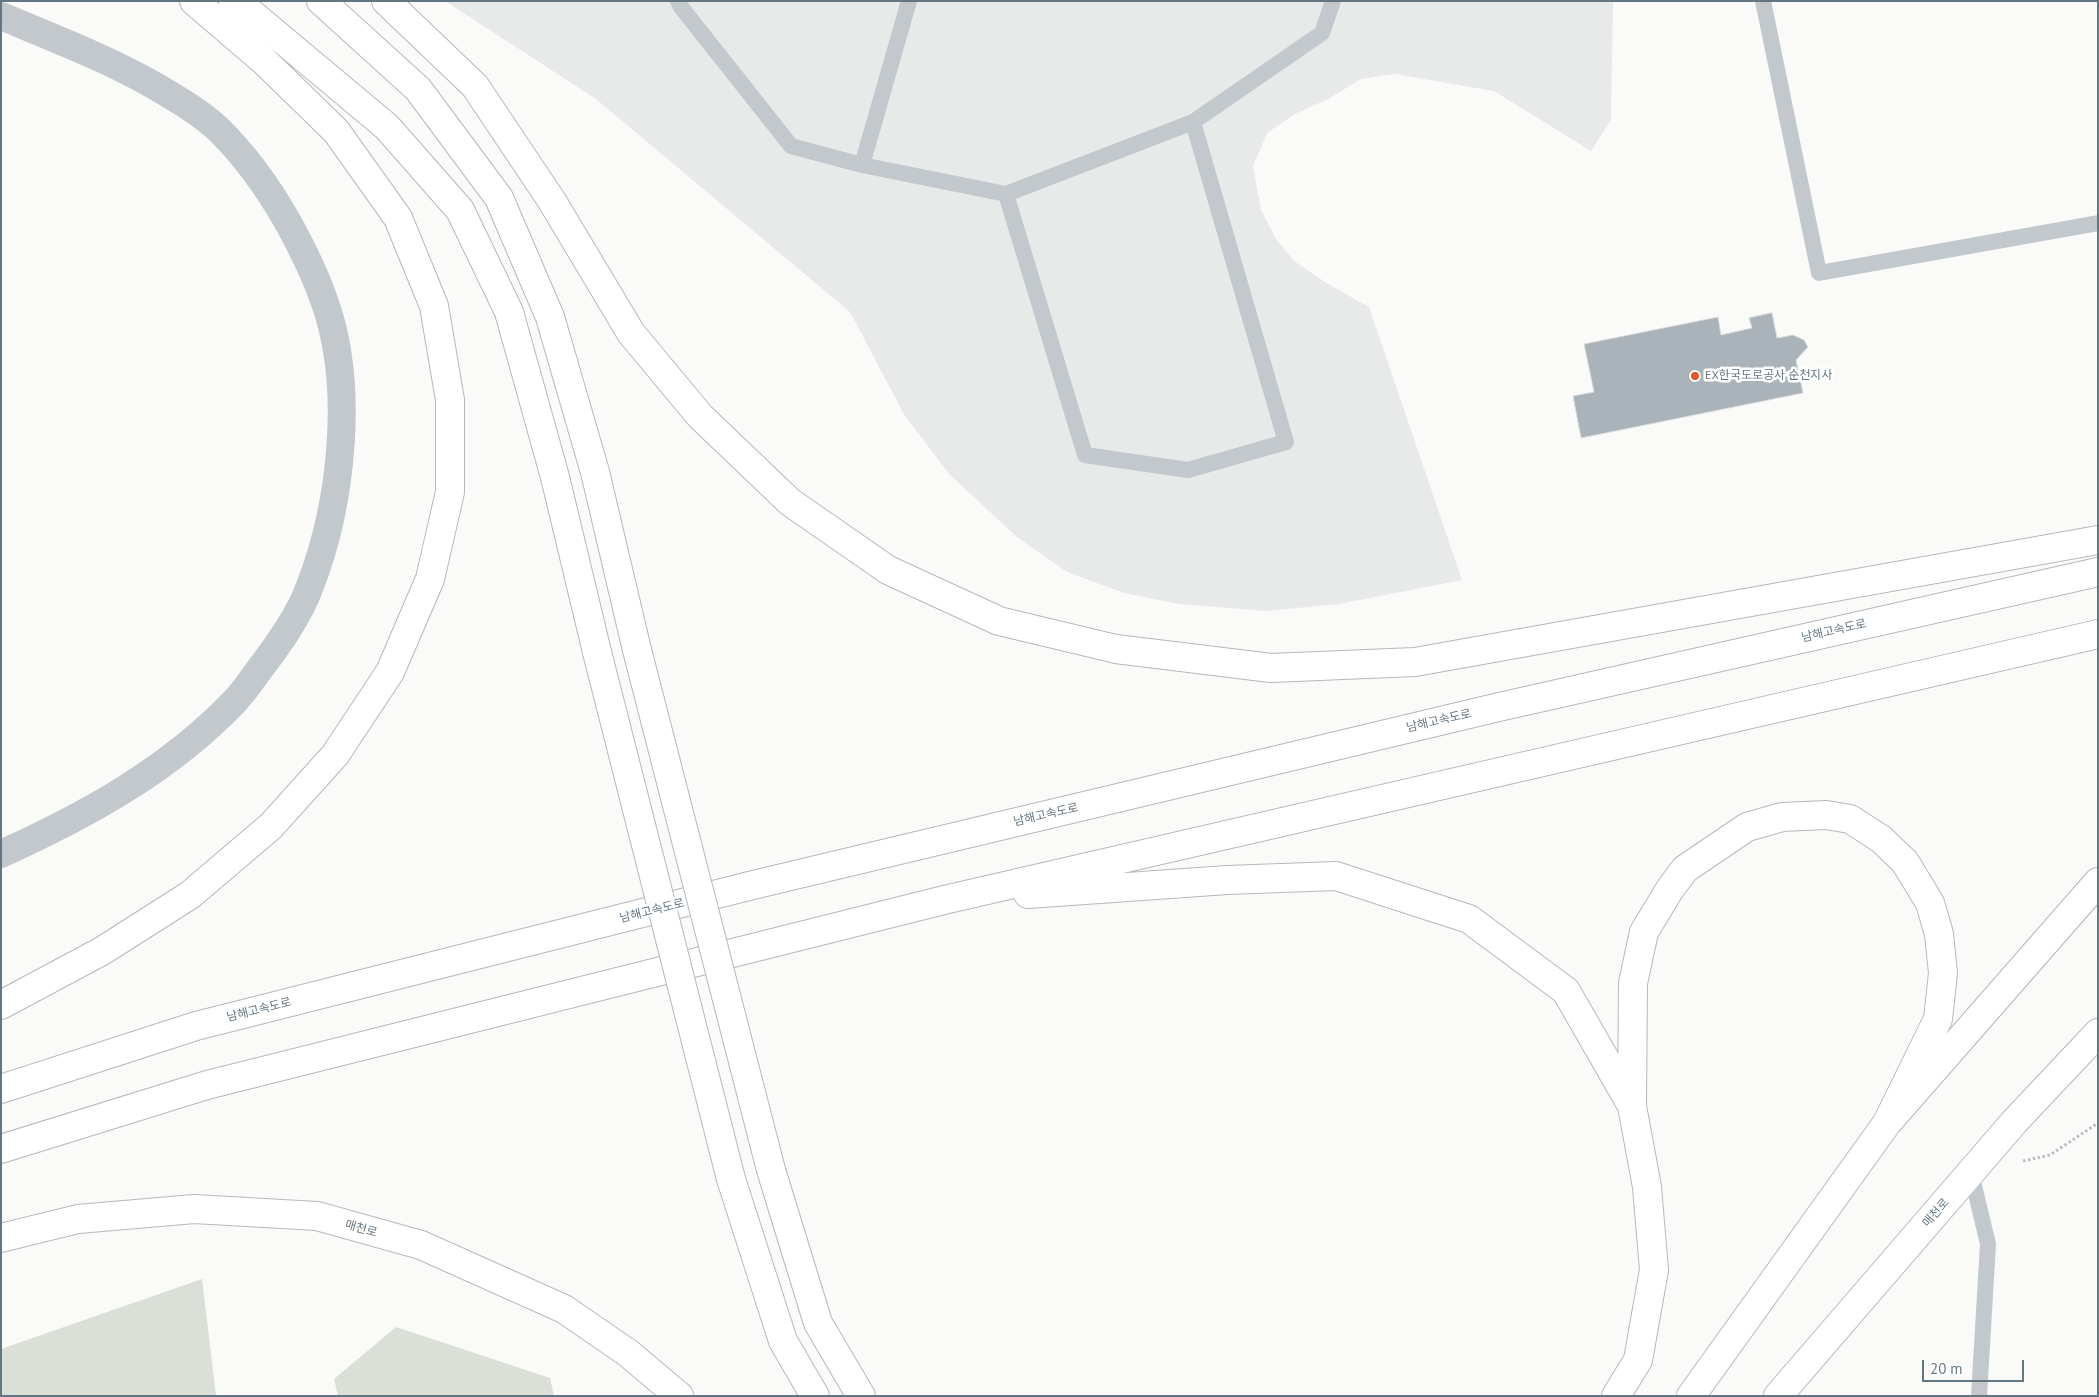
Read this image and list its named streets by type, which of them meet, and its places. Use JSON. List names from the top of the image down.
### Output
{
  "streets": {
    "main road": ["남해고속도로", "매천로"]
  },
  "places": ["EX한국도로공사 순천지사"],
  "scale_bar": "20 m"
}
